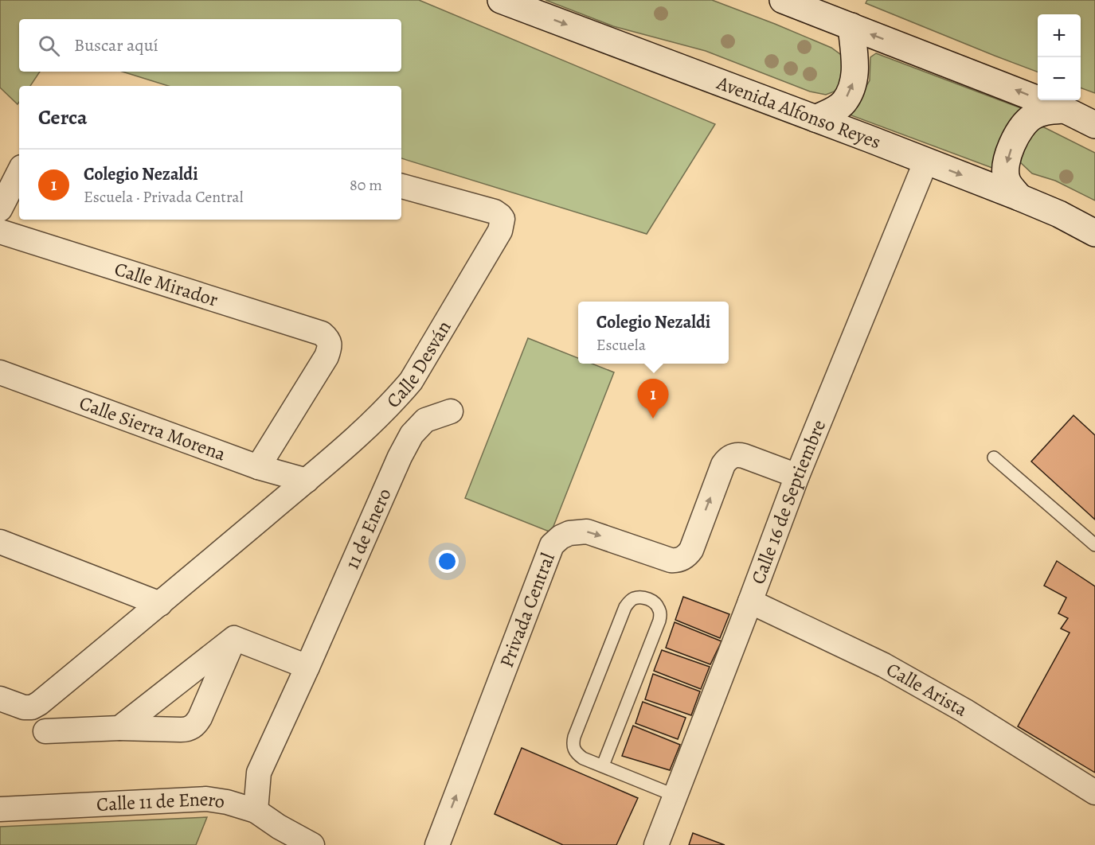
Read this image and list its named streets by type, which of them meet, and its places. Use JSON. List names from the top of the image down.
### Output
{
  "streets": {
    "main road": ["Avenida Alfonso Reyes"],
    "street": [
      "Calle Mirador",
      "Calle Desván",
      "Calle Sierra Morena",
      "Calle 16 de Septiembre",
      "11 de Enero",
      "Privada Central",
      "Calle Arista",
      "Calle 11 de Enero"
    ]
  },
  "crossings": [
    ["Avenida Alfonso Reyes", "Calle 16 de Septiembre"],
    ["Calle Mirador", "Calle Sierra Morena"],
    ["Calle Desván", "Calle Sierra Morena"],
    ["Calle 16 de Septiembre", "Privada Central"],
    ["Calle 16 de Septiembre", "Calle Arista"],
    ["11 de Enero", "Calle 11 de Enero"]
  ],
  "page": {
    "map_buttons": ["+", "−"],
    "search": "Buscar aquí",
    "heading": "Cerca",
    "list": [
      {
        "mark": "1",
        "name": "Colegio Nezaldi",
        "note": "Escuela · Privada Central",
        "value": "80 m"
      }
    ],
    "popup": ["Colegio Nezaldi", "Escuela"],
    "pins": "1"
  }
}
